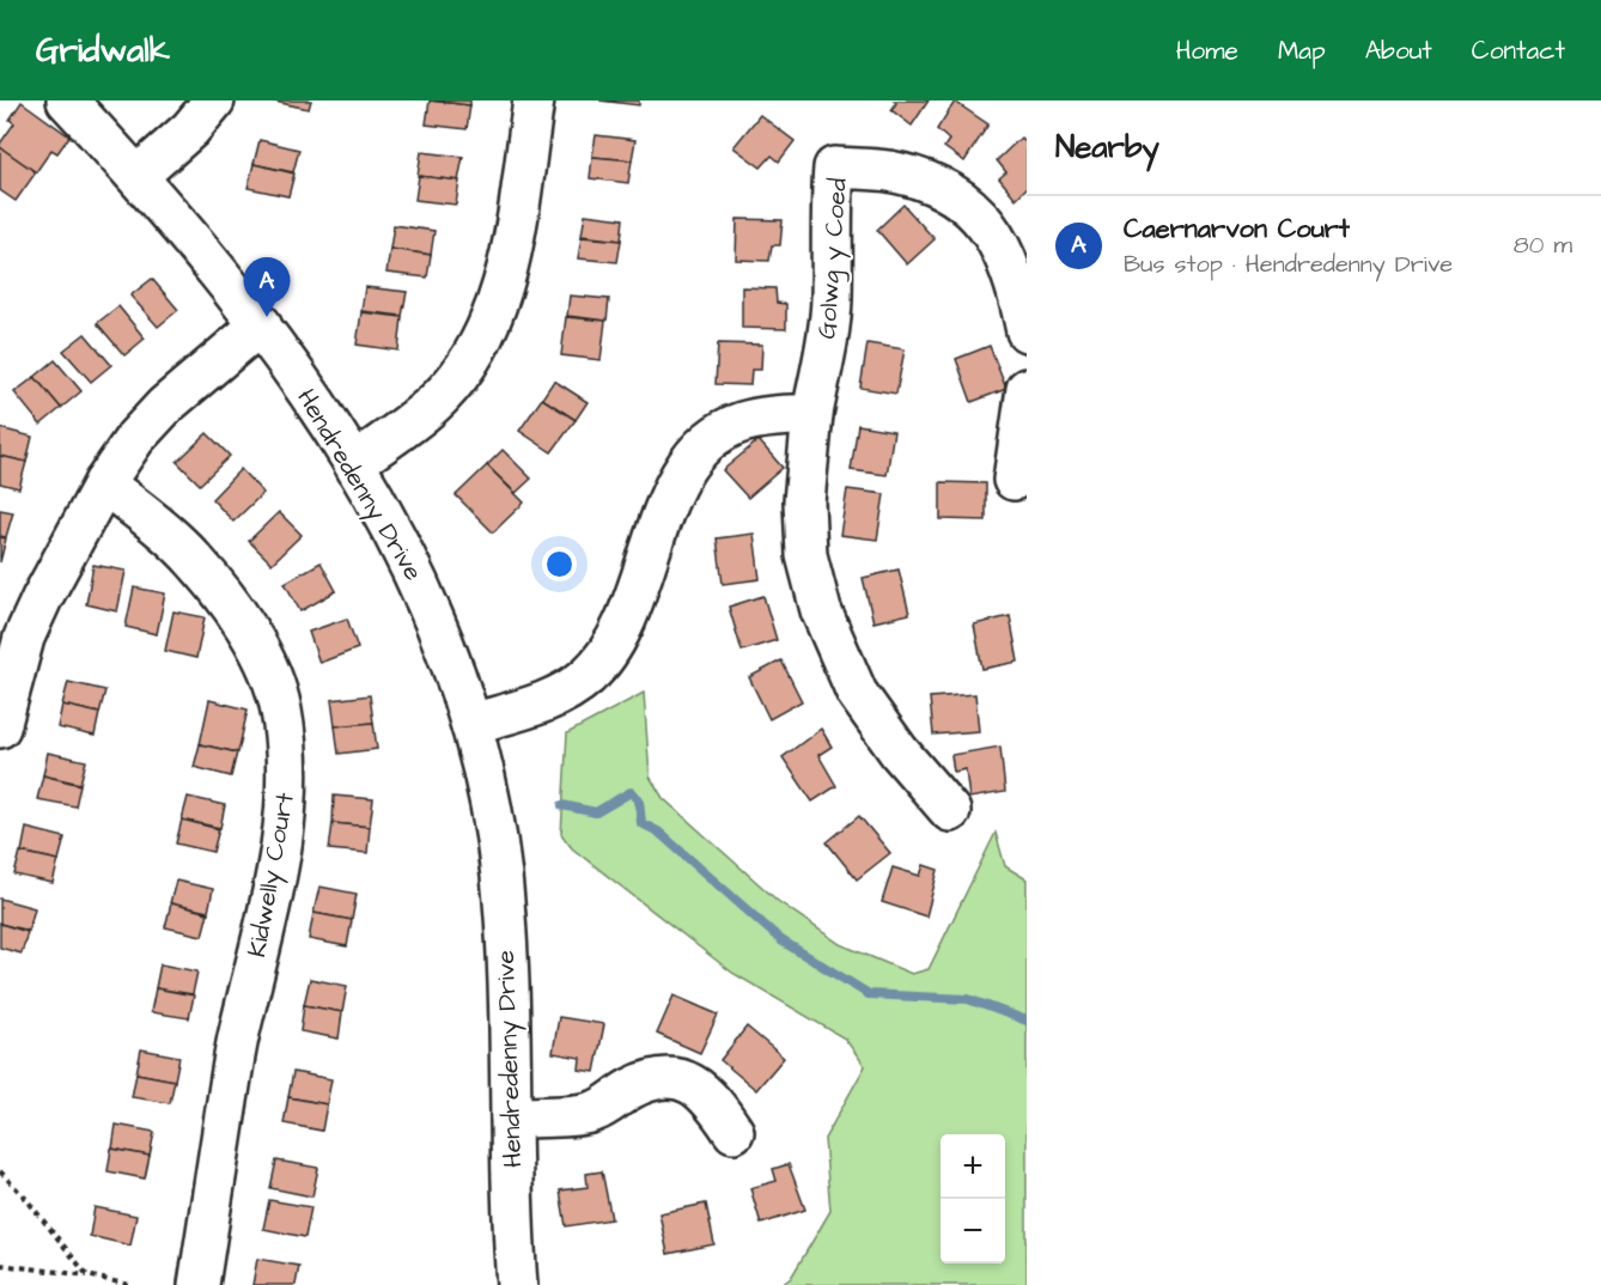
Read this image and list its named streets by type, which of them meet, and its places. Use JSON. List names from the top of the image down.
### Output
{
  "streets": {
    "street": ["Golwg y Coed", "Hendredenny Drive", "Kidwelly Court"]
  },
  "page": {
    "header": "Gridwalk",
    "nav": [
      "Home",
      "Map",
      "About",
      "Contact"
    ],
    "heading": "Nearby",
    "list": [
      {
        "mark": "A",
        "name": "Caernarvon Court",
        "note": "Bus stop · Hendredenny Drive",
        "value": "80 m"
      }
    ],
    "pins": "A",
    "map_buttons": ["+", "−"]
  }
}
